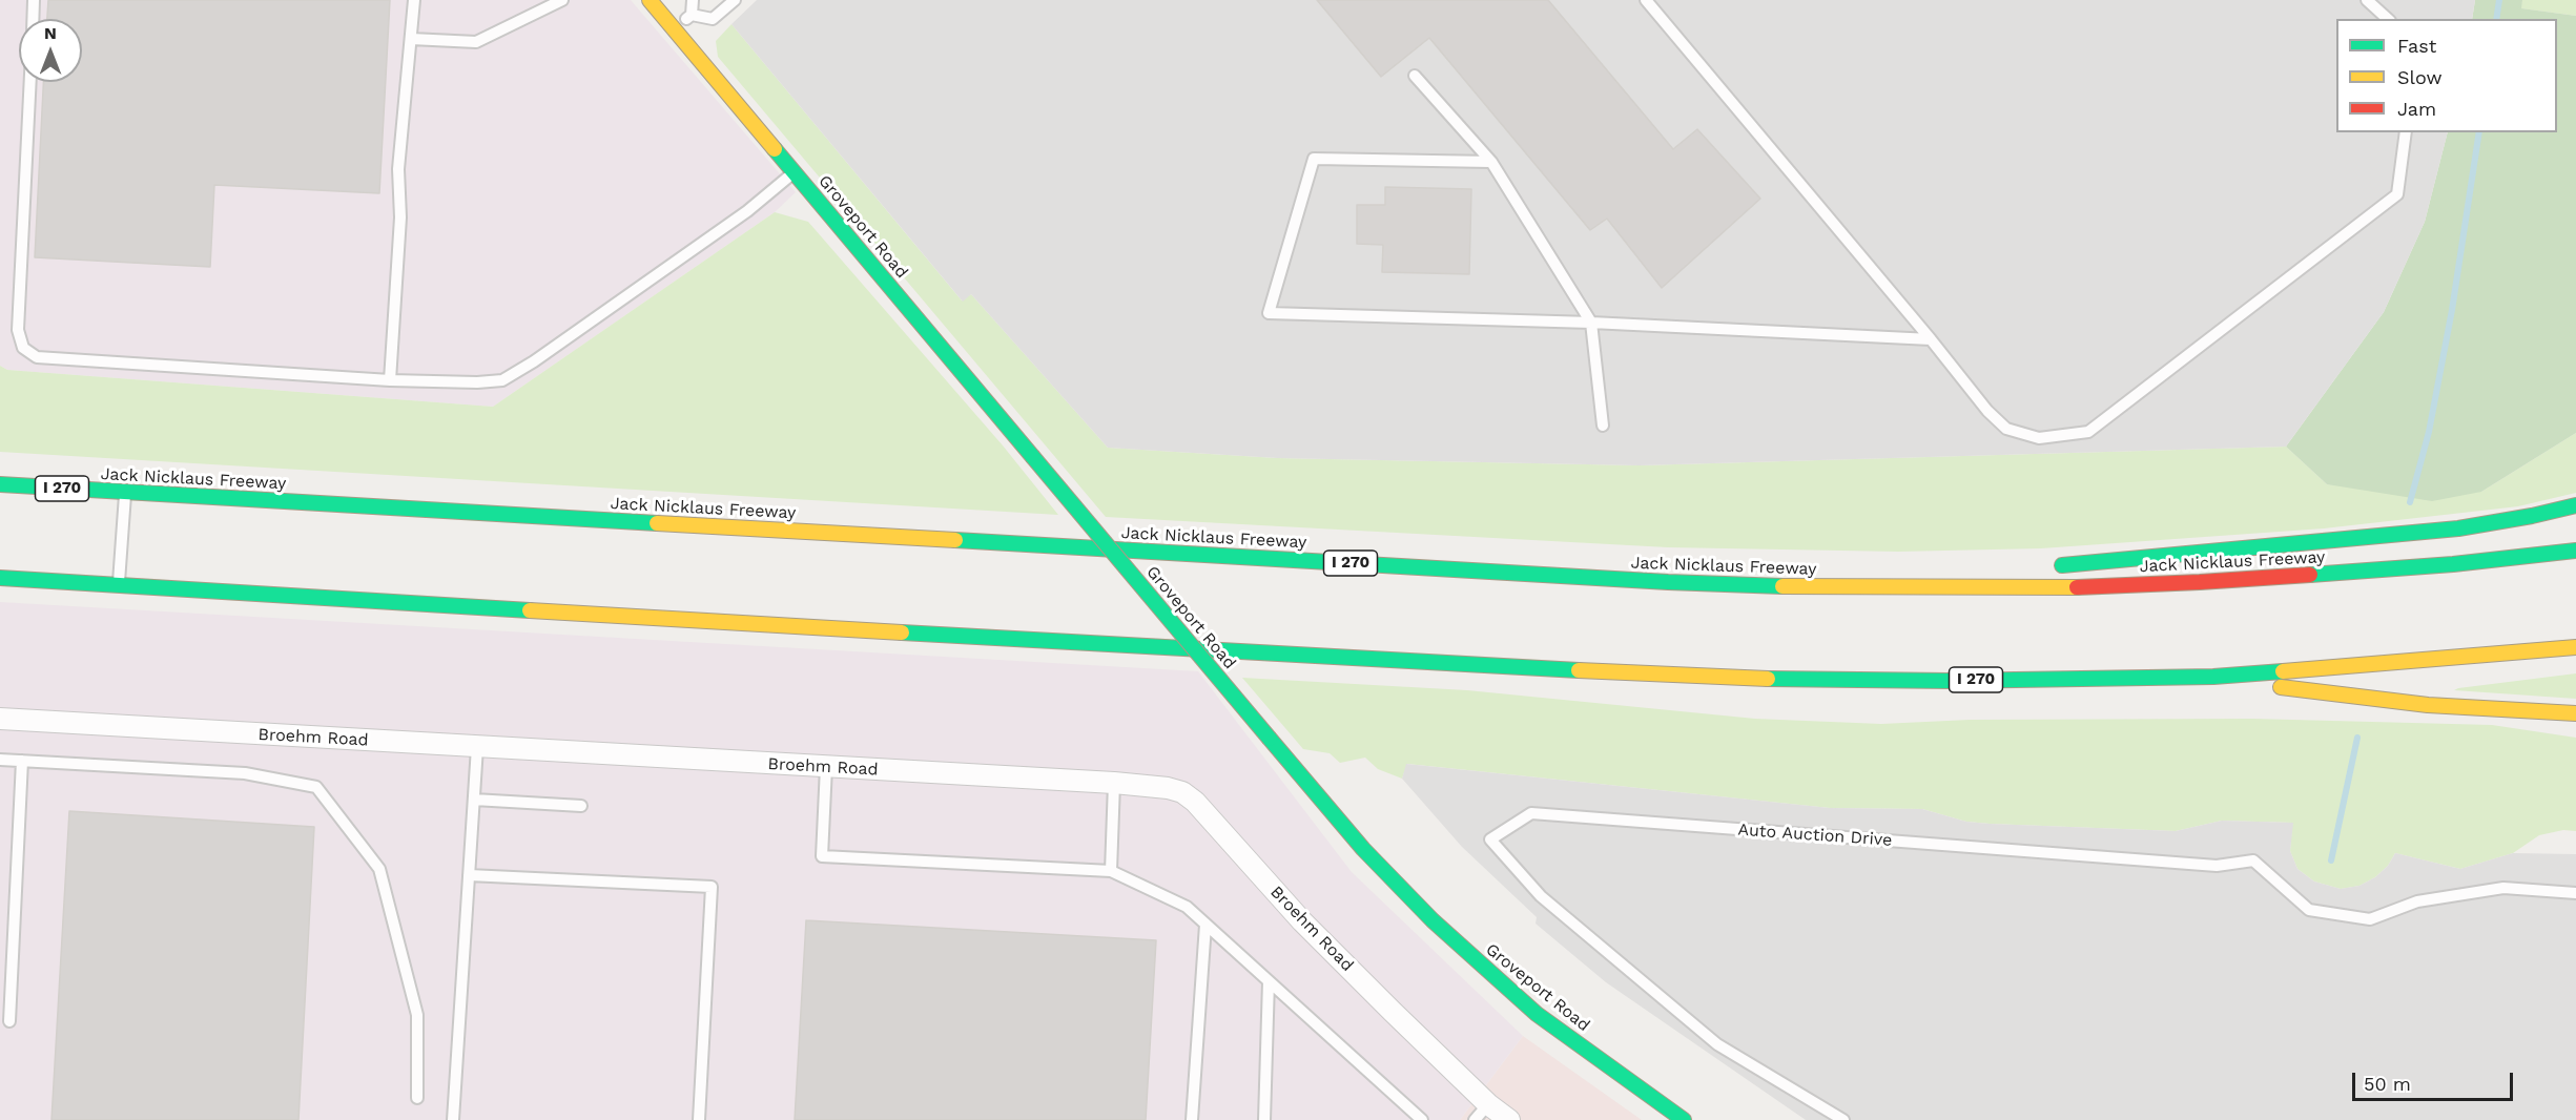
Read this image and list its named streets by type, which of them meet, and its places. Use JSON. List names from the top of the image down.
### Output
{
  "streets": {
    "main road": ["Groveport Road", "Jack Nicklaus Freeway", "I 270"],
    "street": ["Broehm Road"],
    "lane": ["Auto Auction Drive"]
  },
  "legend": ["Fast", "Slow", "Jam"],
  "scale_bar": "50 m",
  "north": "top"
}
